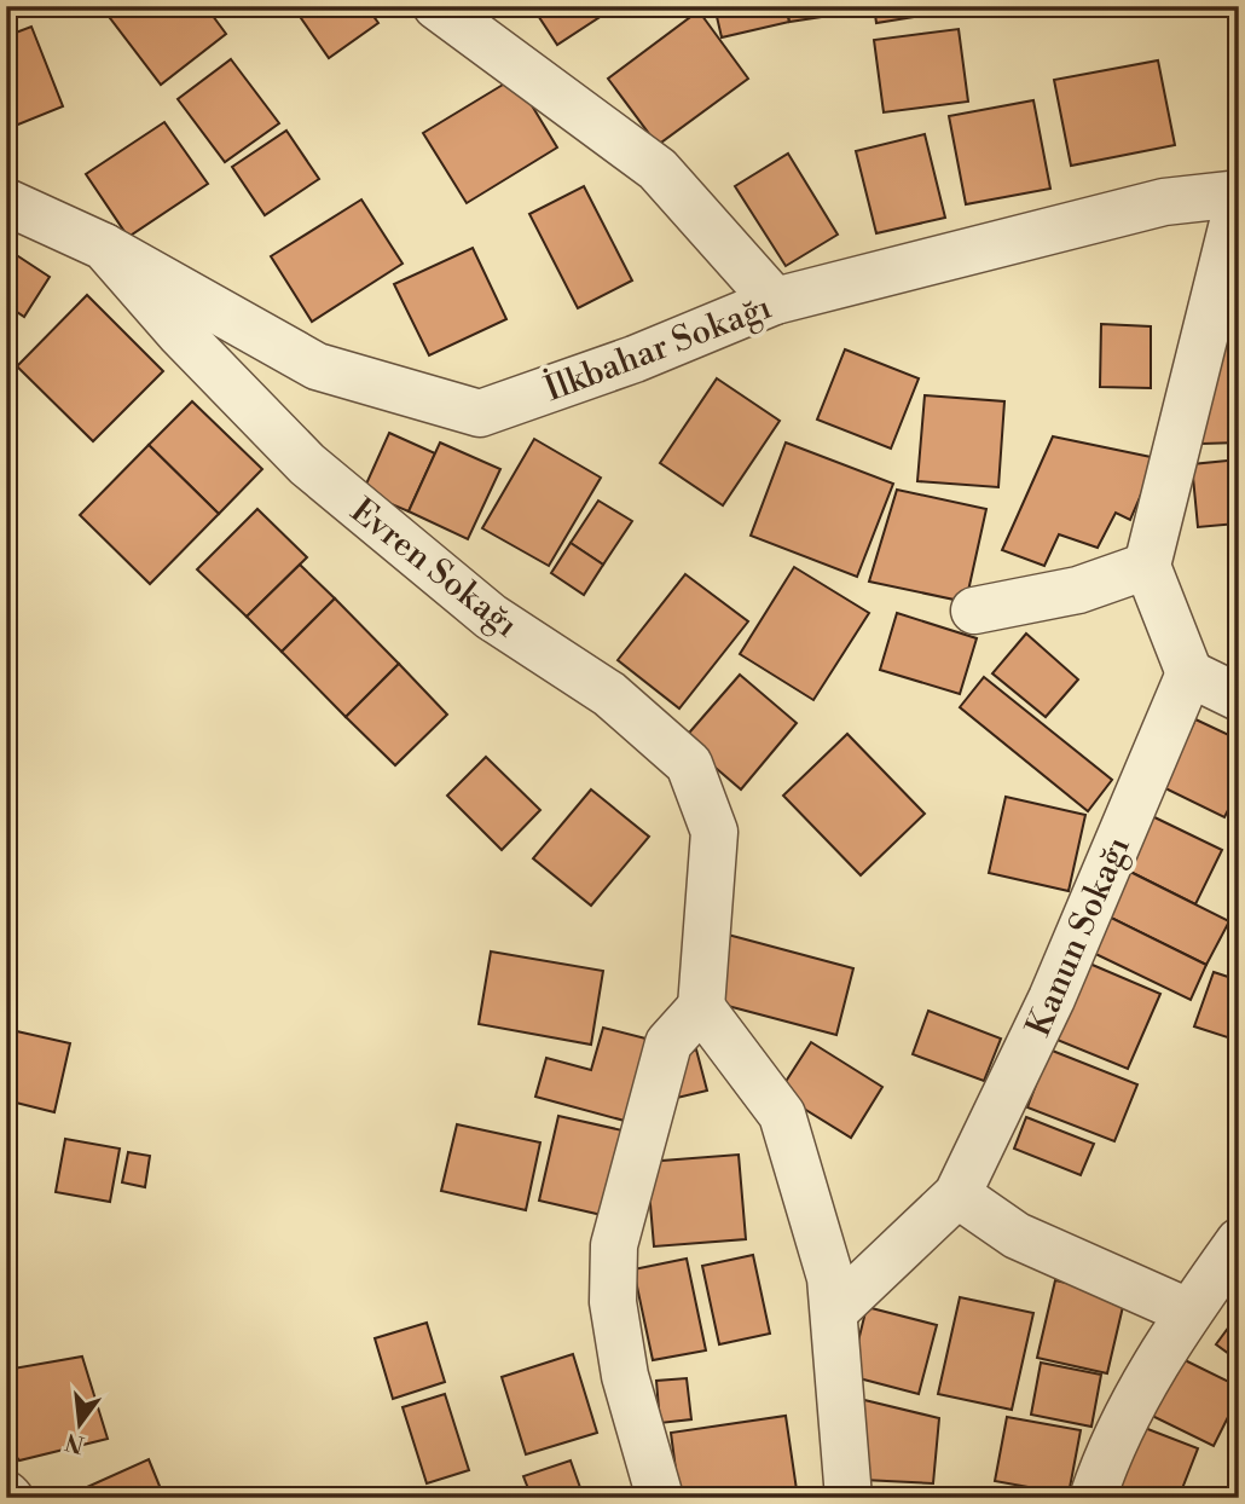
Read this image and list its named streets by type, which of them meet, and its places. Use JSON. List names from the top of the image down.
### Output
{
  "streets": {
    "street": ["İlkbahar Sokağı", "Evren Sokağı", "Kanun Sokağı"]
  },
  "crossings": [
    ["İlkbahar Sokağı", "Evren Sokağı"]
  ],
  "north": "bottom"
}
